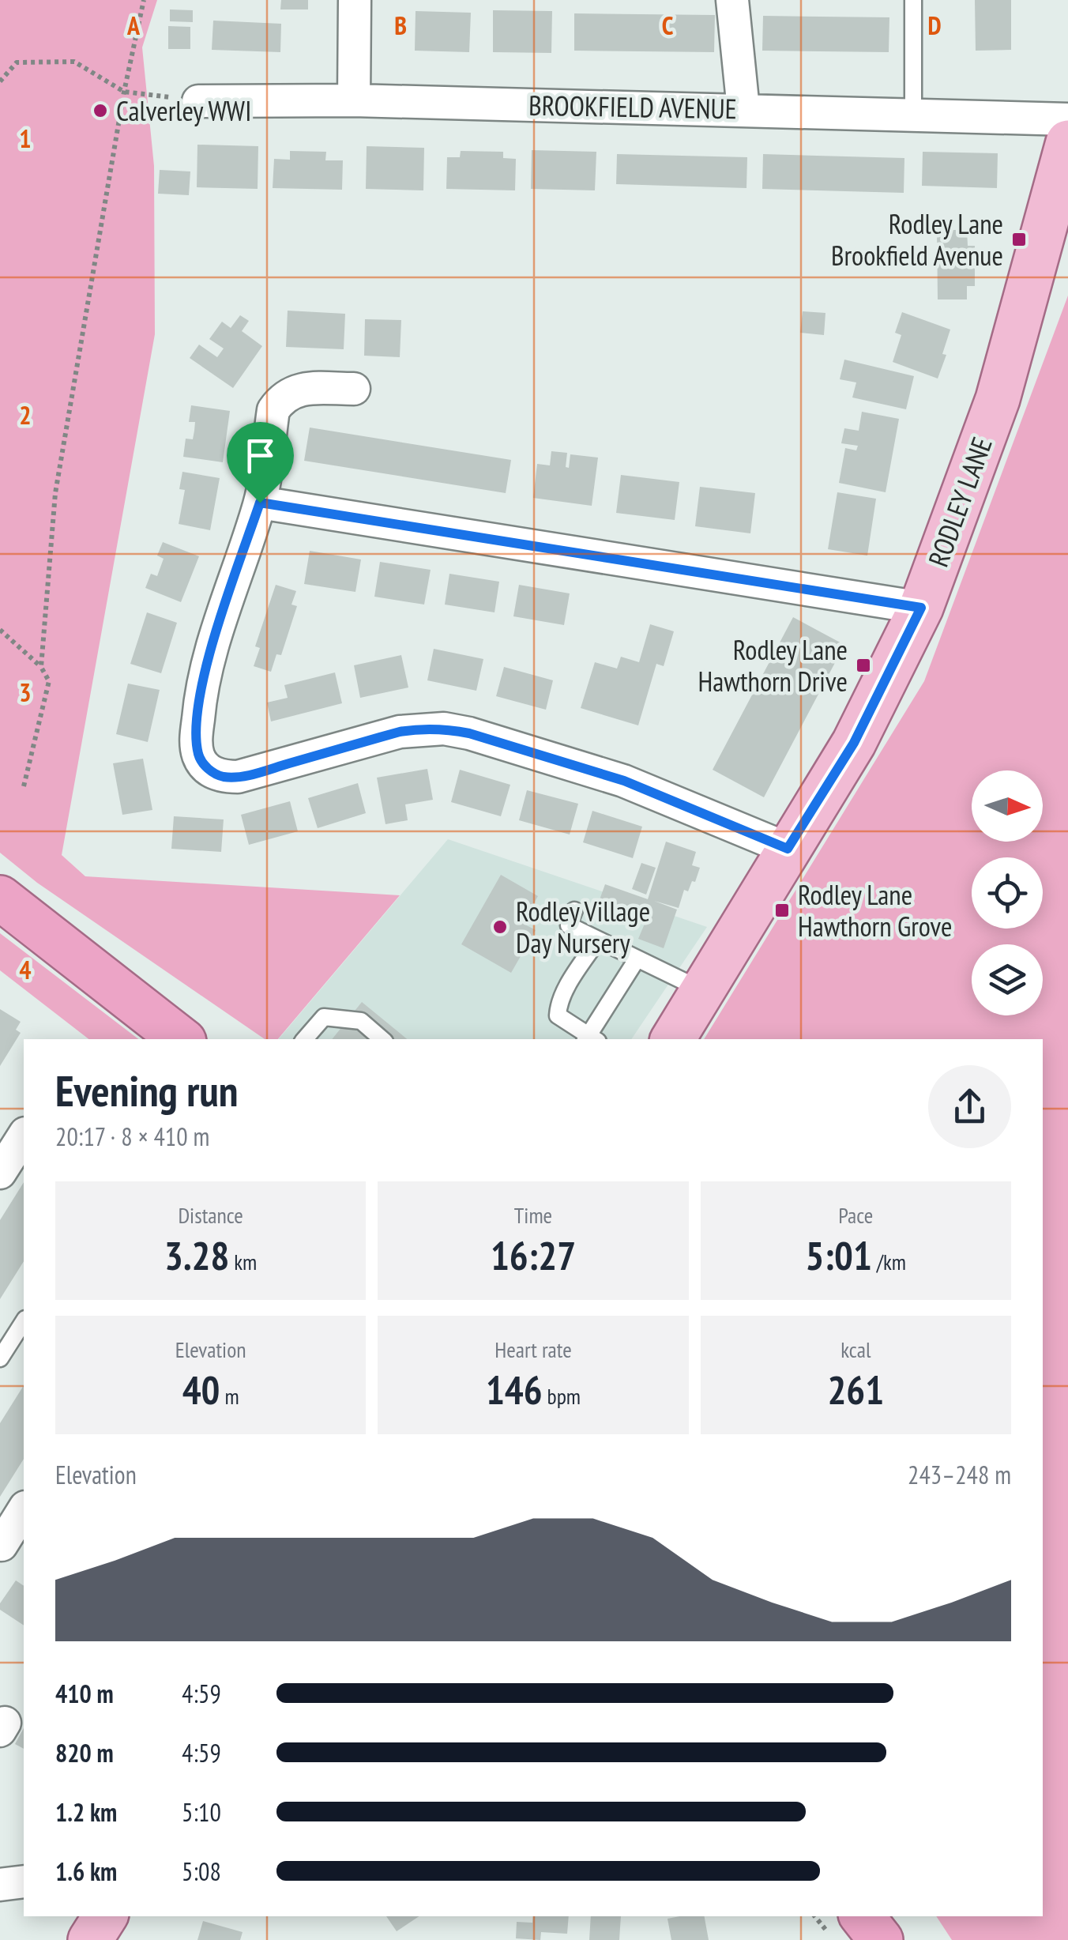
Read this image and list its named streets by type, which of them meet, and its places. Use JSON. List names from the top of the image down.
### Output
{
  "streets": {
    "main road": ["RODLEY LANE"],
    "street": ["BROOKFIELD AVENUE"]
  },
  "places": {
    "other": ["Calverley WWI", "Rodley Village Day Nursery"],
    "transit": ["Rodley Lane Brookfield Avenue", "Rodley Lane Hawthorn Drive", "Rodley Lane Hawthorn Grove"]
  },
  "north": "right",
  "page": {
    "heading": ["Evening run", "20:17 · 8 × 410 m"],
    "stats": [
      ["Distance", "3.28 km"],
      ["Time", "16:27"],
      ["Pace", "5:01 /km"],
      ["Elevation", "40 m"],
      ["Heart rate", "146 bpm"],
      ["kcal", "261"]
    ],
    "chart": ["Elevation", "243–248 m"],
    "list": [
      {
        "name": "410 m",
        "note": "4:59"
      },
      {
        "name": "820 m",
        "note": "4:59"
      },
      {
        "name": "1.2 km",
        "note": "5:10"
      },
      {
        "name": "1.6 km",
        "note": "5:08"
      }
    ]
  },
  "grid": {
    "columns": [
      "A",
      "B",
      "C",
      "D"
    ],
    "rows": [
      "1",
      "2",
      "3",
      "4"
    ]
  }
}
